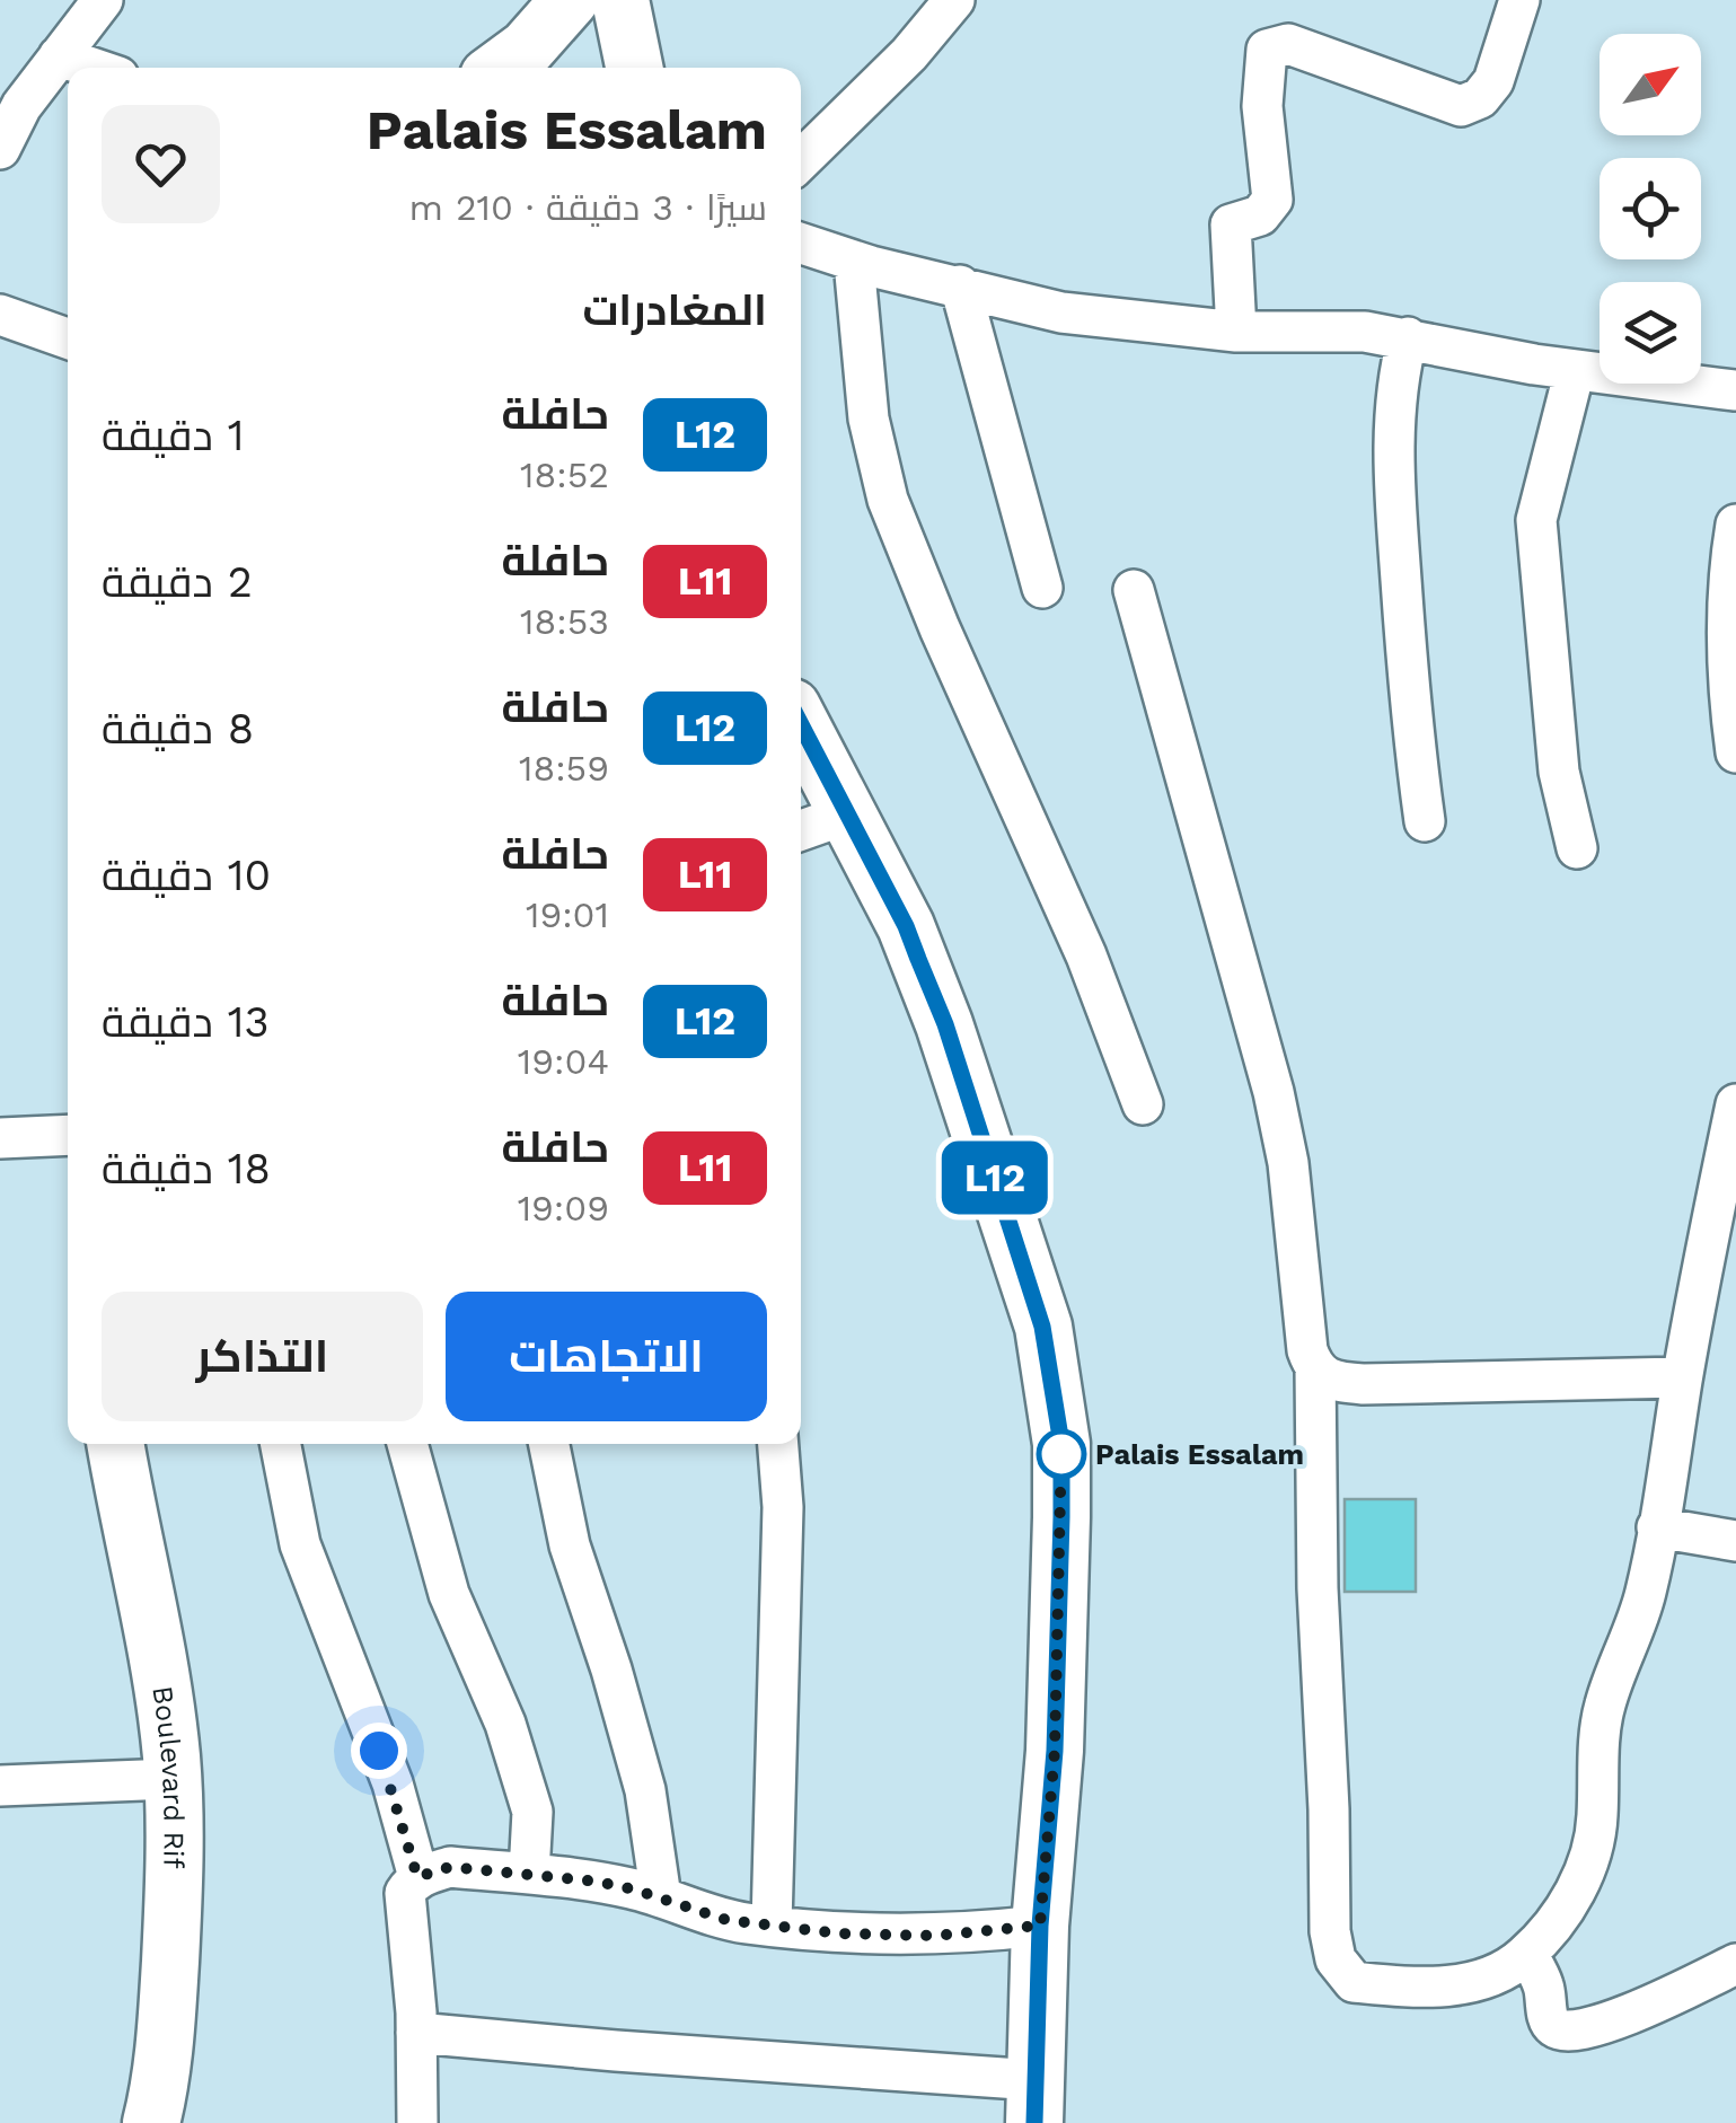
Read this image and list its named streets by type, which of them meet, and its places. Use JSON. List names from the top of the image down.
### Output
{
  "streets": {
    "street": ["Boulevard Rif"]
  },
  "places": ["Palais Essalam"],
  "lines": ["bus line L12"],
  "north": "top right",
  "page": {
    "on_map": "L12",
    "heading": [
      ["Palais Essalam", "سيرًا · 3 دقيقة · 210 m"],
      "المغادرات"
    ],
    "list": [
      {
        "mark": "L12",
        "name": "حافلة",
        "note": "18:52",
        "value": "1 دقيقة"
      },
      {
        "mark": "L11",
        "name": "حافلة",
        "note": "18:53",
        "value": "2 دقيقة"
      },
      {
        "mark": "L12",
        "name": "حافلة",
        "note": "18:59",
        "value": "8 دقيقة"
      },
      {
        "mark": "L11",
        "name": "حافلة",
        "note": "19:01",
        "value": "10 دقيقة"
      },
      {
        "mark": "L12",
        "name": "حافلة",
        "note": "19:04",
        "value": "13 دقيقة"
      },
      {
        "mark": "L11",
        "name": "حافلة",
        "note": "19:09",
        "value": "18 دقيقة"
      }
    ],
    "buttons": ["الاتجاهات", "التذاكر"]
  }
}
